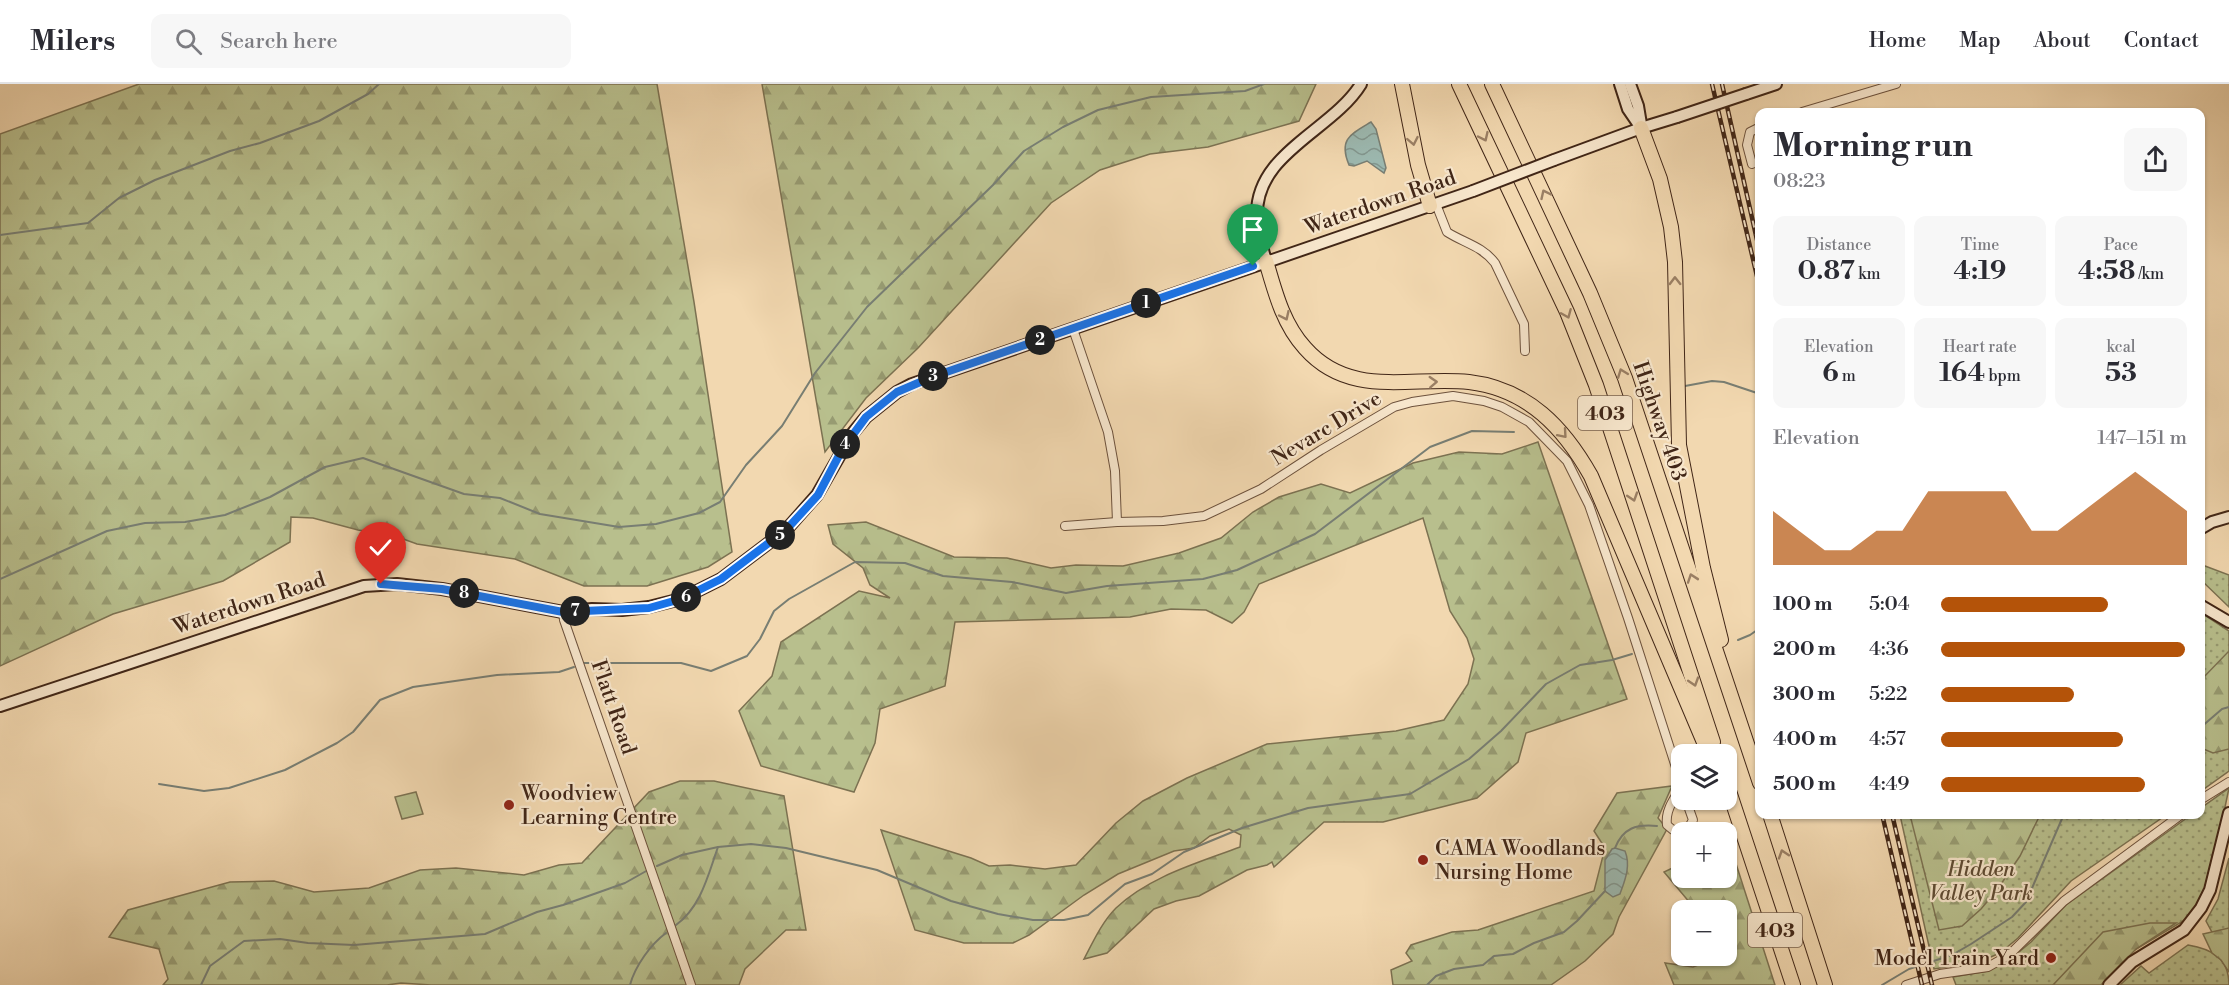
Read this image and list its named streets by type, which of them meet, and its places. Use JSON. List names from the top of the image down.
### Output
{
  "streets": {
    "highway": ["403", "Highway 403"],
    "main road": ["Waterdown Road"],
    "street": ["Nevarc Drive", "Flatt Road"]
  },
  "crossings": [
    ["Waterdown Road", "Flatt Road"]
  ],
  "parks": ["Hidden Valley Park"],
  "places": ["Woodview Learning Centre", "CAMA Woodlands Nursing Home", "Model Train Yard"],
  "page": {
    "header": "Milers",
    "search": "Search here",
    "nav": [
      "Home",
      "Map",
      "About",
      "Contact"
    ],
    "heading": ["Morning run", "08:23"],
    "stats": [
      ["Distance", "0.87 km"],
      ["Time", "4:19"],
      ["Pace", "4:58 /km"],
      ["Elevation", "6 m"],
      ["Heart rate", "164 bpm"],
      ["kcal", "53"]
    ],
    "pins": [
      "1",
      "2",
      "3",
      "4",
      "5",
      "8",
      "6",
      "7"
    ],
    "chart": ["Elevation", "147–151 m"],
    "list": [
      {
        "name": "100 m",
        "note": "5:04"
      },
      {
        "name": "200 m",
        "note": "4:36"
      },
      {
        "name": "300 m",
        "note": "5:22"
      },
      {
        "name": "400 m",
        "note": "4:57"
      },
      {
        "name": "500 m",
        "note": "4:49"
      }
    ],
    "map_buttons": ["+", "−"]
  }
}
